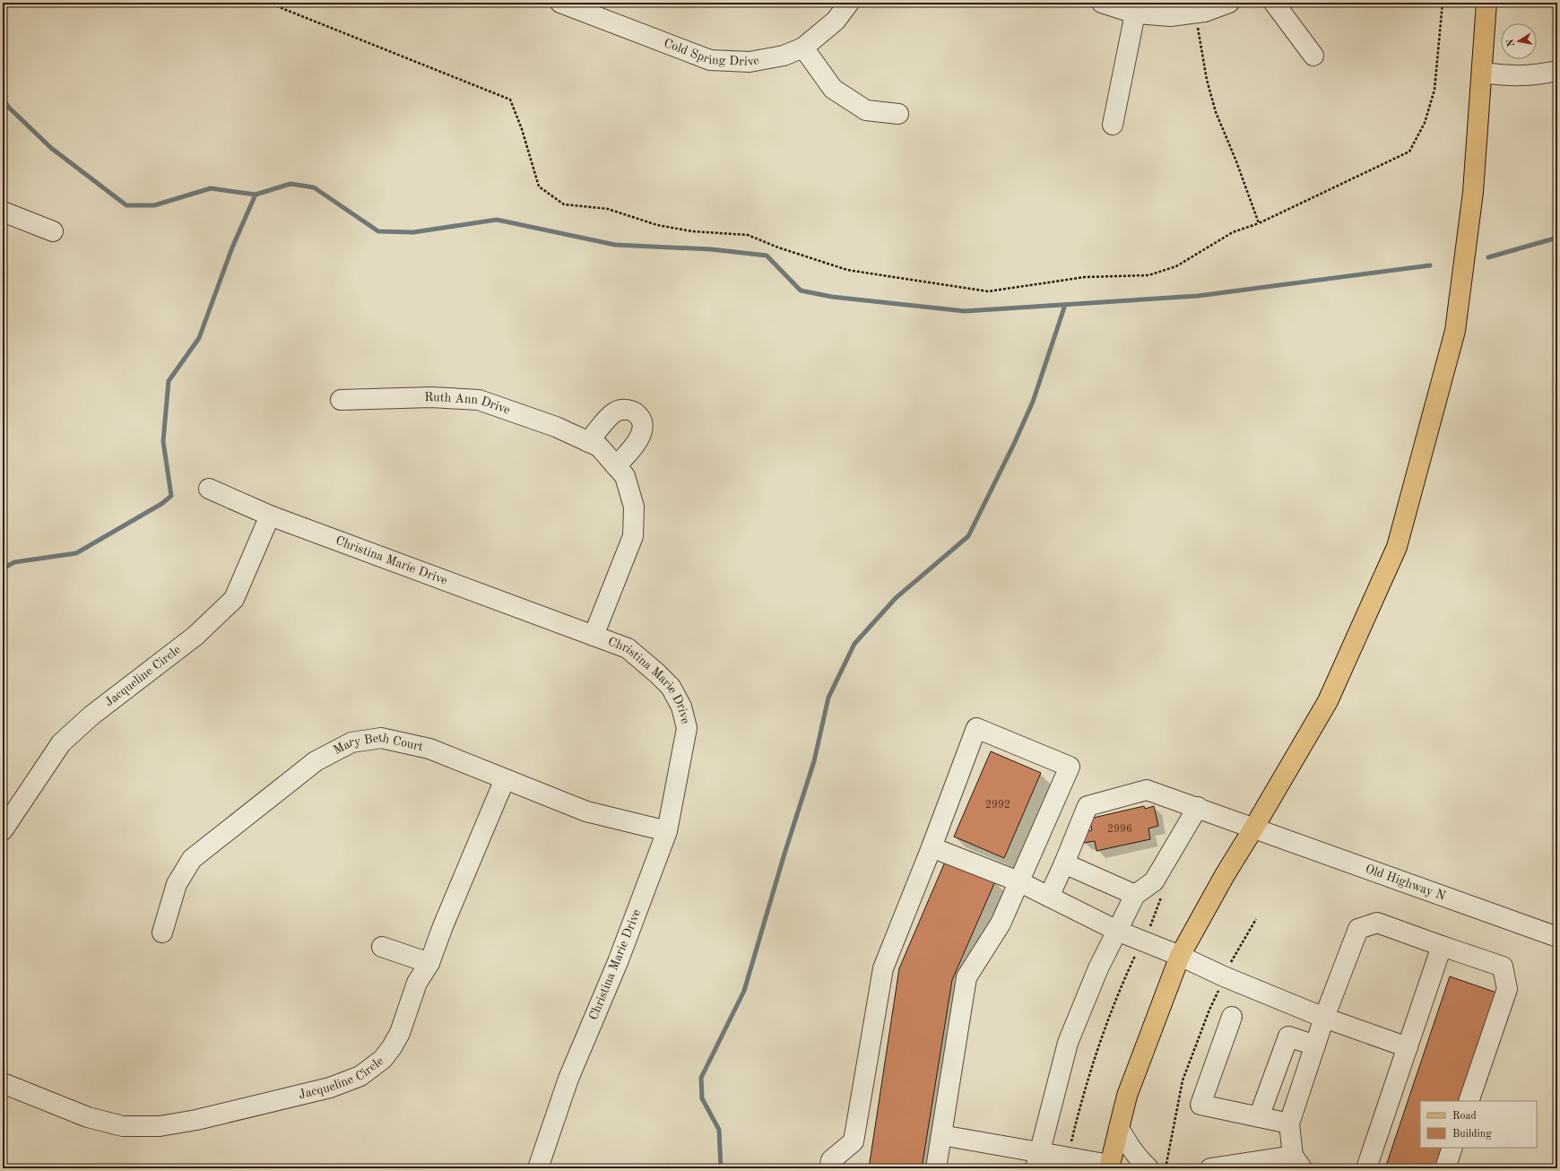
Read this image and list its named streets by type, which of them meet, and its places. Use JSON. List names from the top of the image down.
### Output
{
  "streets": {
    "street": [
      "Cold Spring Drive",
      "Ruth Ann Drive",
      "Christina Marie Drive",
      "Jacqueline Circle",
      "Mary Beth Court",
      "Old Highway N"
    ]
  },
  "crossings": [
    ["Ruth Ann Drive", "Christina Marie Drive"],
    ["Christina Marie Drive", "Jacqueline Circle"],
    ["Christina Marie Drive", "Mary Beth Court"],
    ["Jacqueline Circle", "Mary Beth Court"]
  ],
  "house_numbers": ["2992", "2996"],
  "legend": ["Road", "Building"],
  "north": "left"
}
